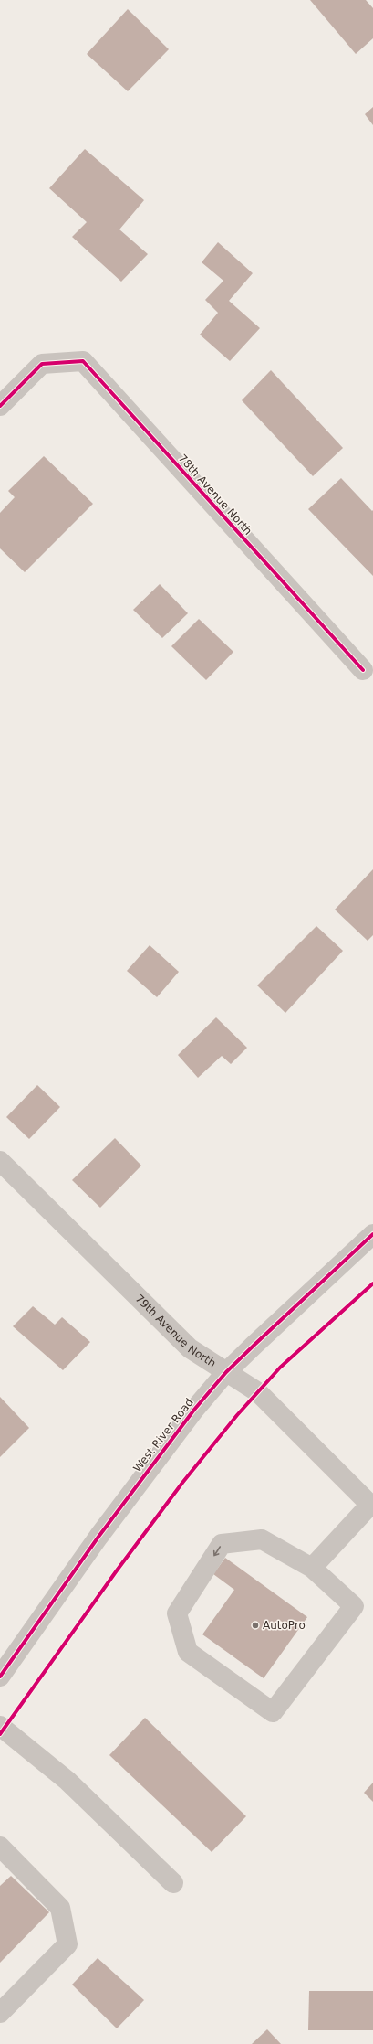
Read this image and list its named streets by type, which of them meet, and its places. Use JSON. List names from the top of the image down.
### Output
{
  "streets": {
    "street": ["78th Avenue North", "79th Avenue North", "West River Road"]
  },
  "crossings": [
    ["79th Avenue North", "West River Road"]
  ],
  "places": ["AutoPro"]
}
